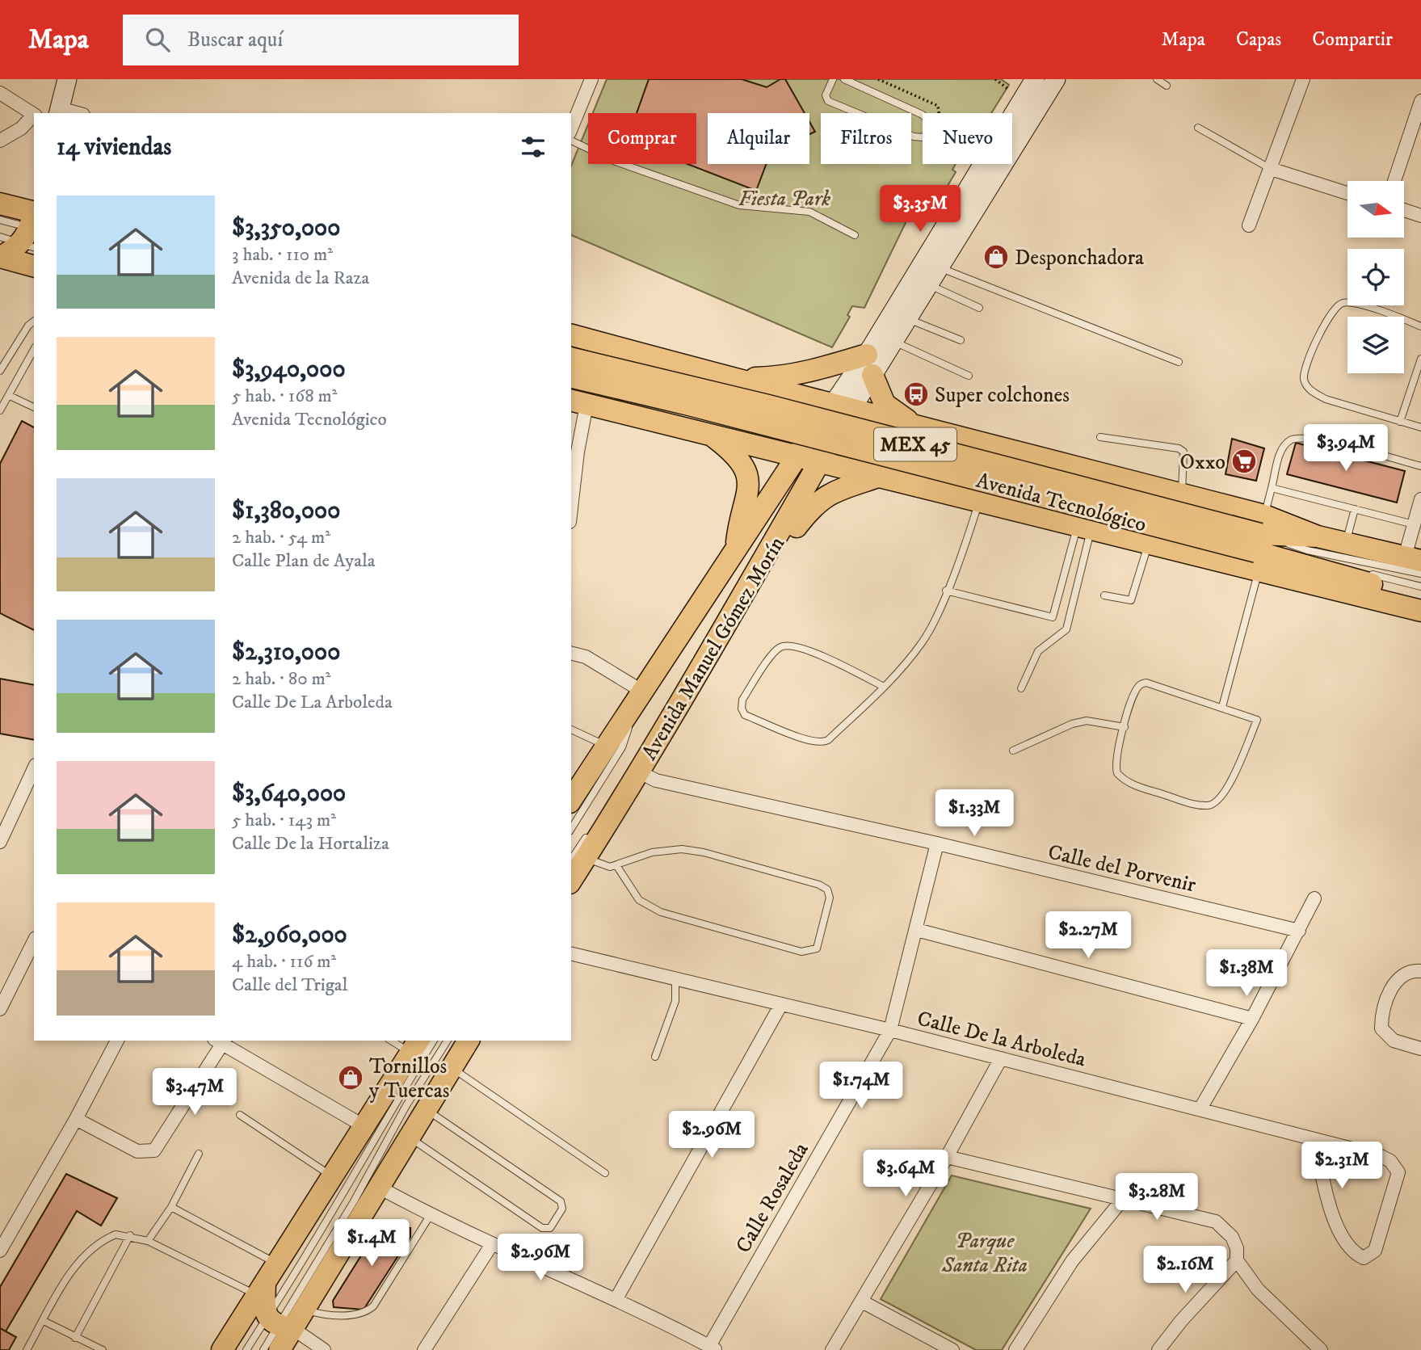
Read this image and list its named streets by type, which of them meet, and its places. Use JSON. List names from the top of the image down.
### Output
{
  "streets": {
    "main road": ["MEX 45", "Avenida Tecnológico", "Avenida Manuel Gómez Morín"],
    "street": ["Calle del Porvenir", "Calle De la Arboleda", "Calle Rosaleda"]
  },
  "crossings": [
    ["Avenida Manuel Gómez Morín", "Calle del Porvenir"],
    ["Calle del Porvenir", "Calle Rosaleda"],
    ["Calle De la Arboleda", "Calle Rosaleda"]
  ],
  "parks": ["Fiesta Park", "Parque Santa Rita"],
  "places": {
    "shop": ["Desponchadora", "Tornillos y Tuercas"],
    "bus stop": ["Super colchones"],
    "supermarket": ["Oxxo"]
  },
  "north": "right",
  "page": {
    "header": "Mapa",
    "search": "Buscar aquí",
    "nav": ["Mapa", "Capas", "Compartir"],
    "chip": [
      "Comprar",
      "Alquilar",
      "Filtros",
      "Nuevo"
    ],
    "heading": "14 viviendas",
    "list": [
      {
        "name": "$3,350,000",
        "note": "3 hab. · 110 m² · Avenida de la Raza"
      },
      {
        "name": "$3,940,000",
        "note": "5 hab. · 168 m² · Avenida Tecnológico"
      },
      {
        "name": "$1,380,000",
        "note": "2 hab. · 54 m² · Calle Plan de Ayala"
      },
      {
        "name": "$2,310,000",
        "note": "2 hab. · 80 m² · Calle De La Arboleda"
      },
      {
        "name": "$3,640,000",
        "note": "5 hab. · 143 m² · Calle De la Hortaliza"
      },
      {
        "name": "$2,960,000",
        "note": "4 hab. · 116 m² · Calle del Trigal"
      }
    ],
    "price": [
      "$3.35M",
      "$3.94M",
      "$1.33M",
      "$2.27M",
      "$1.38M",
      "$1.74M",
      "$3.47M",
      "$2.96M",
      "$2.31M",
      "$3.64M",
      "$3.28M",
      "$1.4M",
      "$2.96M",
      "$2.16M"
    ]
  }
}
